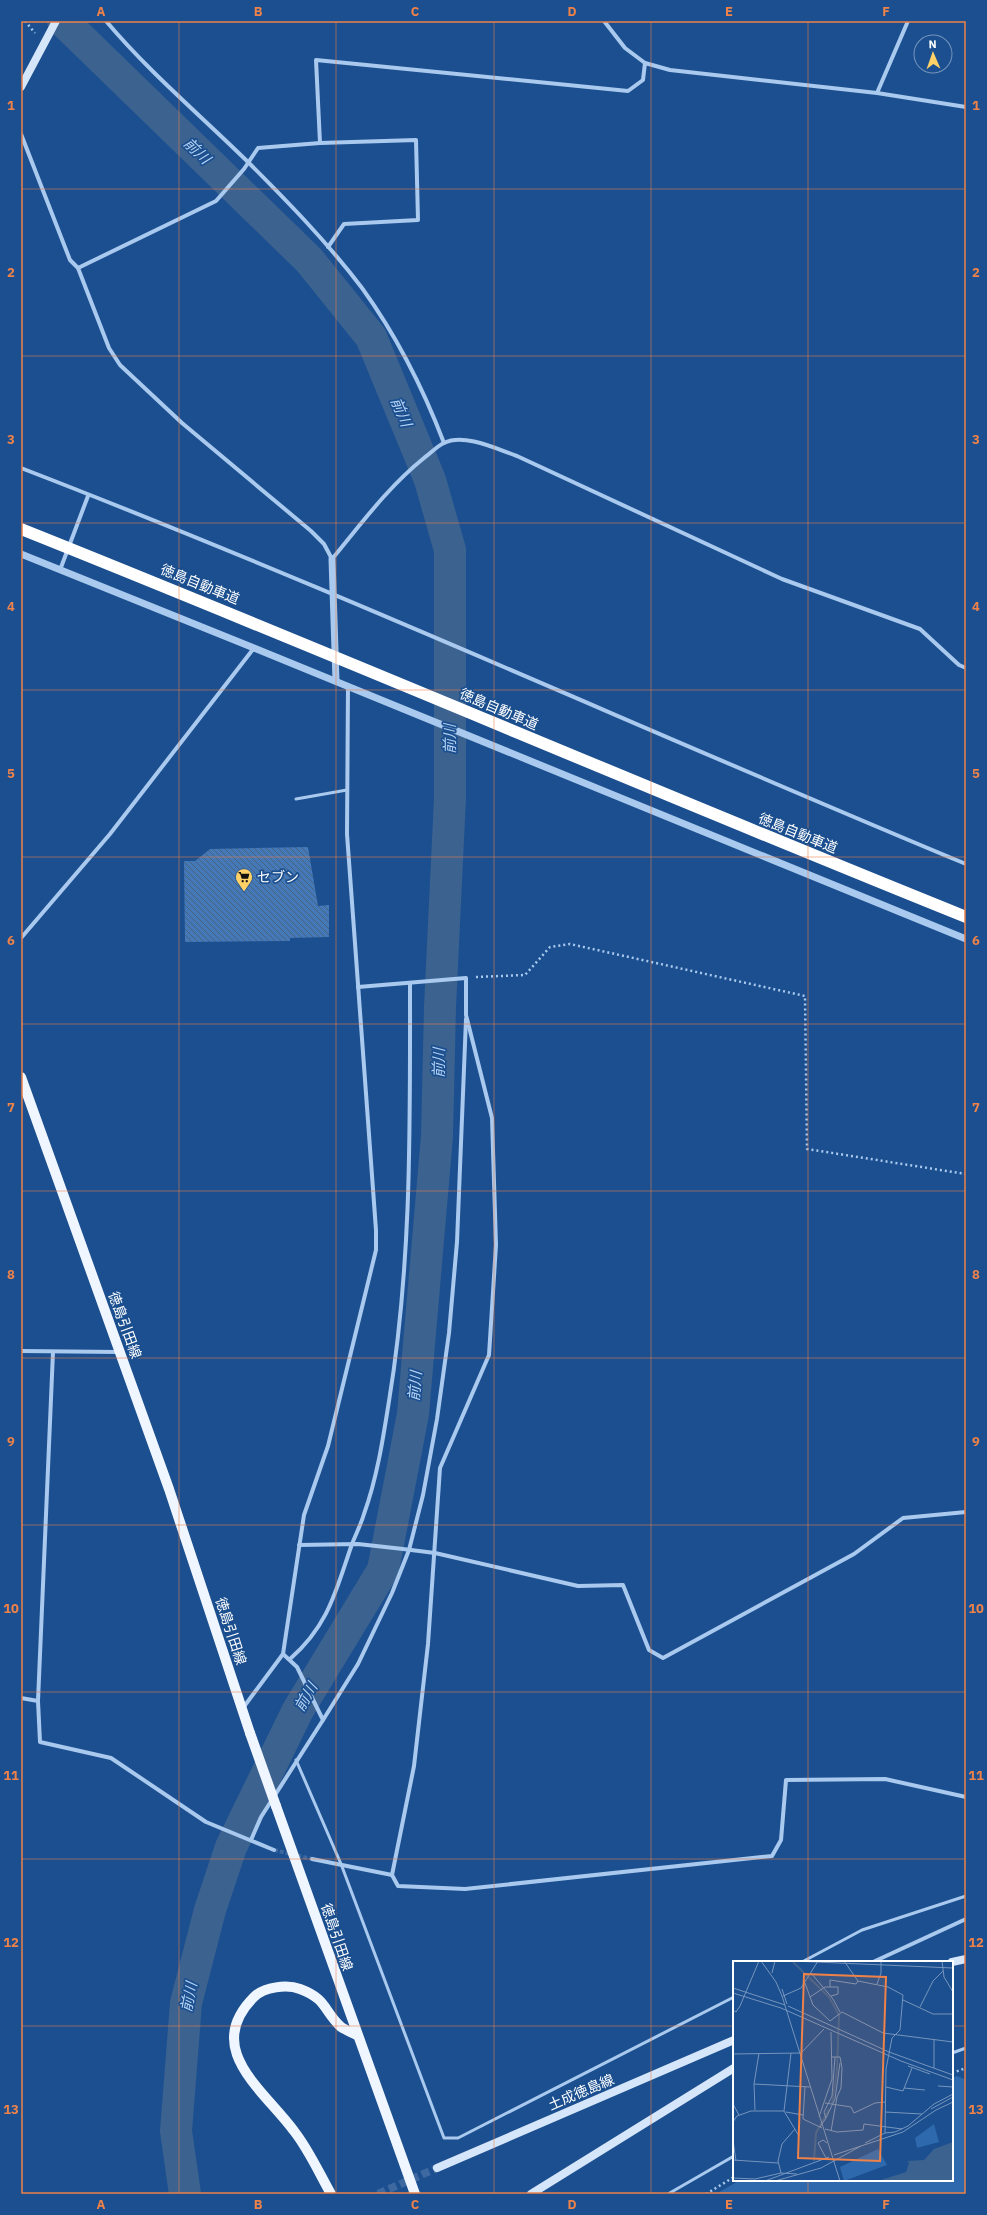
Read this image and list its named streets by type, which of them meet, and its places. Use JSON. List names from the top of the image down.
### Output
{
  "streets": {
    "highway": ["徳島自動車道"],
    "main road": ["徳島引田線", "土成徳島線"]
  },
  "water": ["前川"],
  "places": {
    "supermarket": ["セブン"]
  },
  "north": "top",
  "grid": {
    "columns": [
      "A",
      "B",
      "C",
      "D",
      "E",
      "F"
    ],
    "rows": [
      "1",
      "2",
      "3",
      "4",
      "5",
      "6",
      "7",
      "8",
      "9",
      "10",
      "11",
      "12",
      "13"
    ]
  }
}
